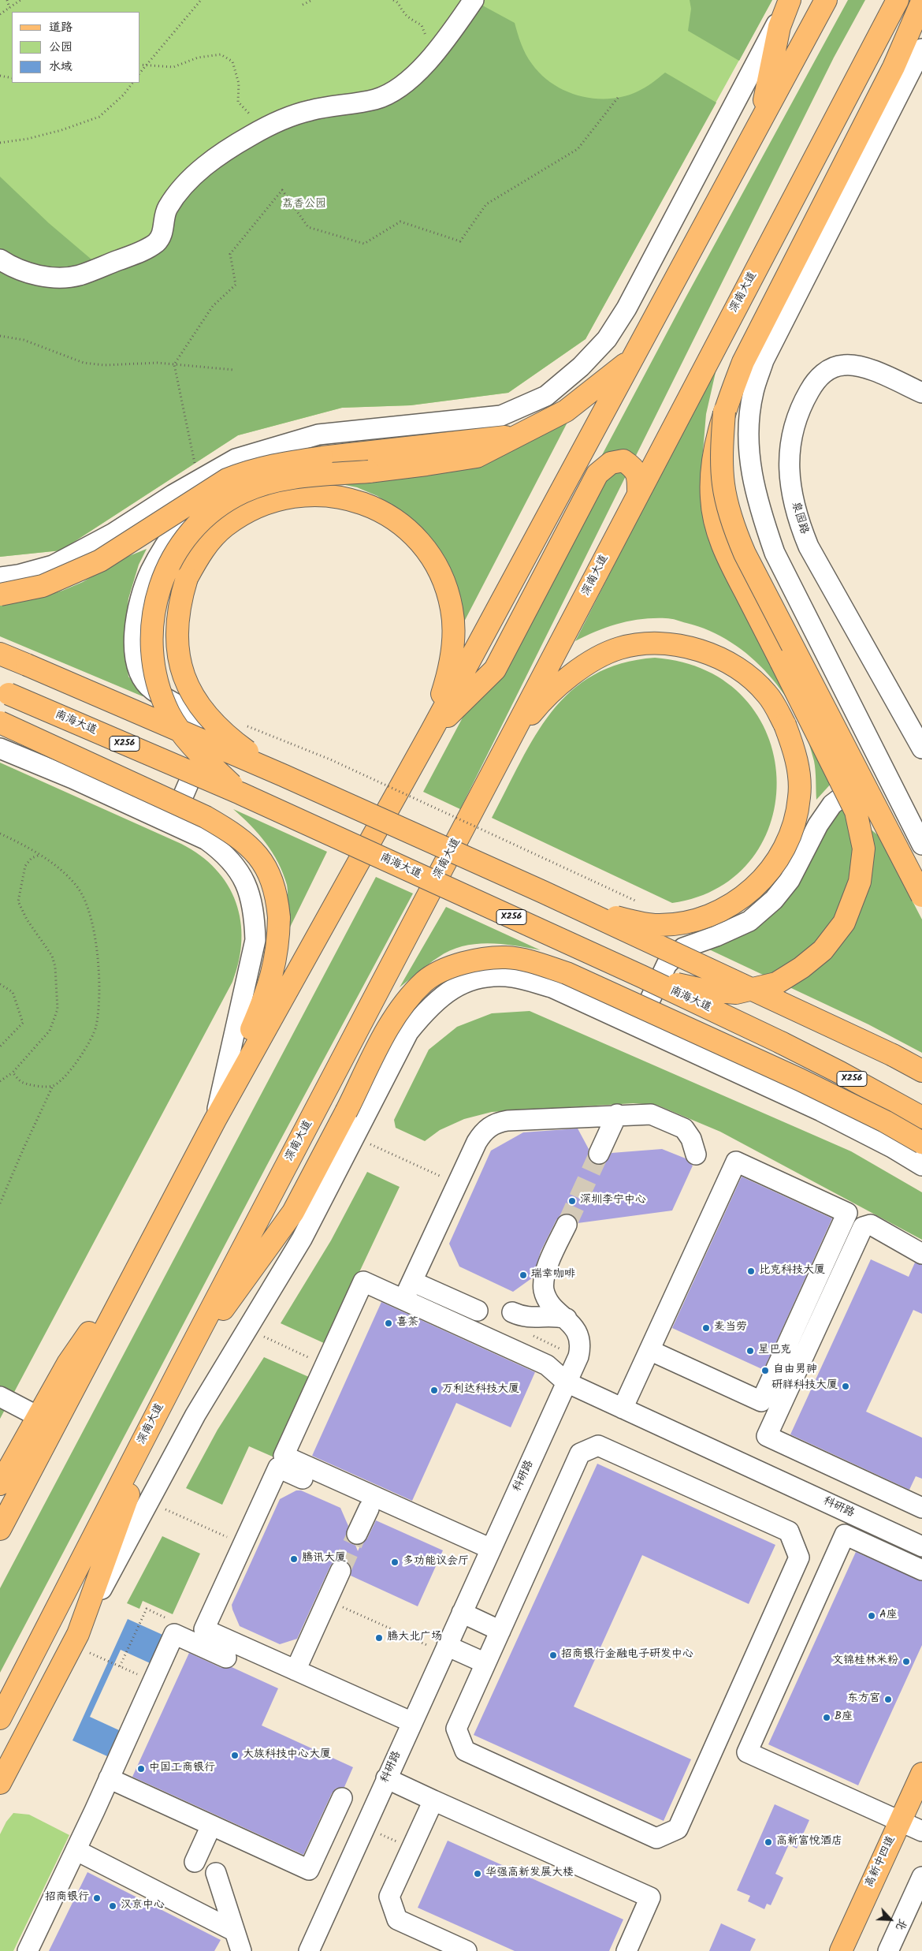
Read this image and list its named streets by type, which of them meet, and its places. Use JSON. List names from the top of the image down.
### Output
{
  "streets": {
    "main road": [
      "深南大道",
      "南海大道",
      "X256",
      "高新中四道"
    ],
    "street": ["泉园路", "科研路"]
  },
  "parks": ["荔香公园"],
  "places": [
    "深圳李宁中心",
    "比克科技大厦",
    "瑞幸咖啡",
    "喜茶",
    "麦当劳",
    "星巴克",
    "自由男神",
    "研祥科技大厦",
    "万利达科技大厦",
    "腾讯大厦",
    "多功能议会厅",
    "A座",
    "腾大北广场",
    "招商银行金融电子研发中心",
    "文锦桂林米粉",
    "东方宫",
    "B座",
    "大族科技中心大厦",
    "中国工商银行",
    "高新富悦酒店",
    "华强高新发展大楼",
    "招商银行",
    "汉京中心"
  ],
  "legend": ["道路", "公园", "水域"],
  "north": "bottom right"
}
